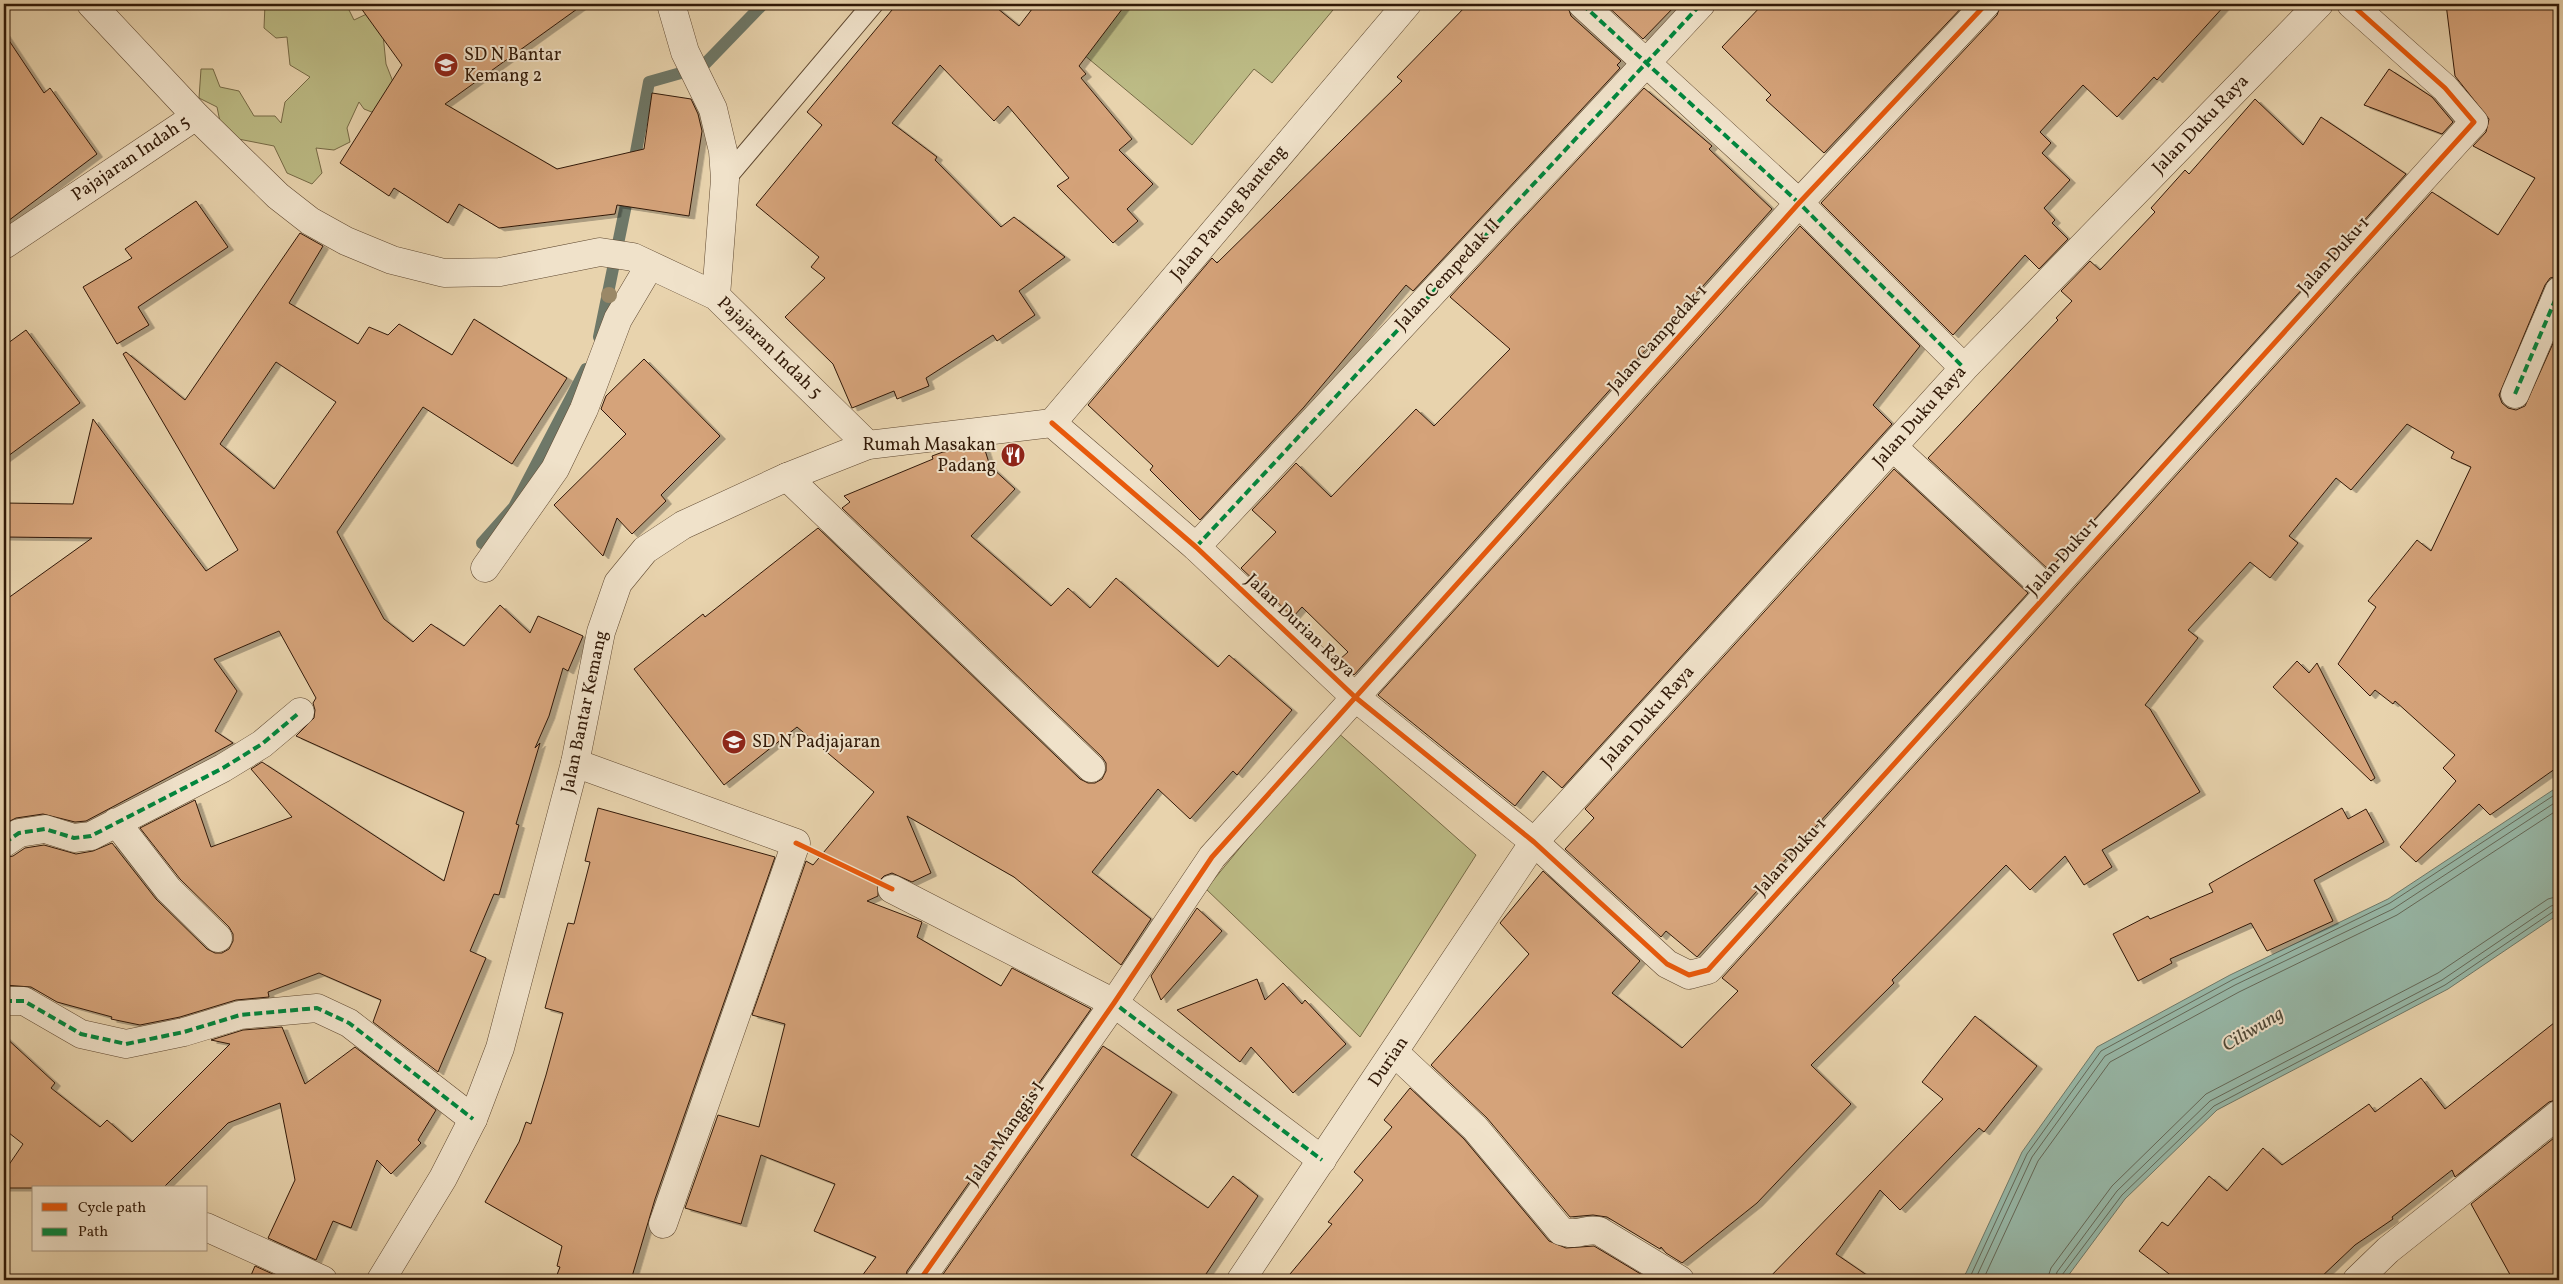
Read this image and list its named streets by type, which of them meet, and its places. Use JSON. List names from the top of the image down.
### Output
{
  "streets": {
    "street": [
      "Jalan Duku Raya",
      "Pajajaran Indah 5",
      "Jalan Parung Banteng",
      "Jalan Duku 1",
      "Jalan Cempedak II",
      "Jalan Campedak 1",
      "Jalan Durian Raya",
      "Jalan Bantar Kemang",
      "Durian",
      "Jalan Manggis I"
    ]
  },
  "crossings": [
    ["Jalan Duku Raya", "Jalan Duku 1"],
    ["Jalan Duku Raya", "Jalan Durian Raya"],
    ["Jalan Duku Raya", "Durian"],
    ["Pajajaran Indah 5", "Jalan Bantar Kemang"],
    ["Jalan Parung Banteng", "Jalan Durian Raya"],
    ["Jalan Parung Banteng", "Jalan Bantar Kemang"],
    ["Jalan Duku 1", "Jalan Durian Raya"],
    ["Jalan Duku 1", "Durian"],
    ["Jalan Cempedak II", "Jalan Durian Raya"],
    ["Jalan Campedak 1", "Jalan Durian Raya"],
    ["Jalan Campedak 1", "Jalan Manggis I"],
    ["Jalan Durian Raya", "Jalan Bantar Kemang"],
    ["Jalan Durian Raya", "Durian"]
  ],
  "water": ["Ciliwung"],
  "places": {
    "school or university": ["SD N Bantar Kemang 2", "SD N Padjajaran"],
    "restaurant": ["Rumah Masakan Padang"]
  },
  "legend": ["Cycle path", "Path"]
}
